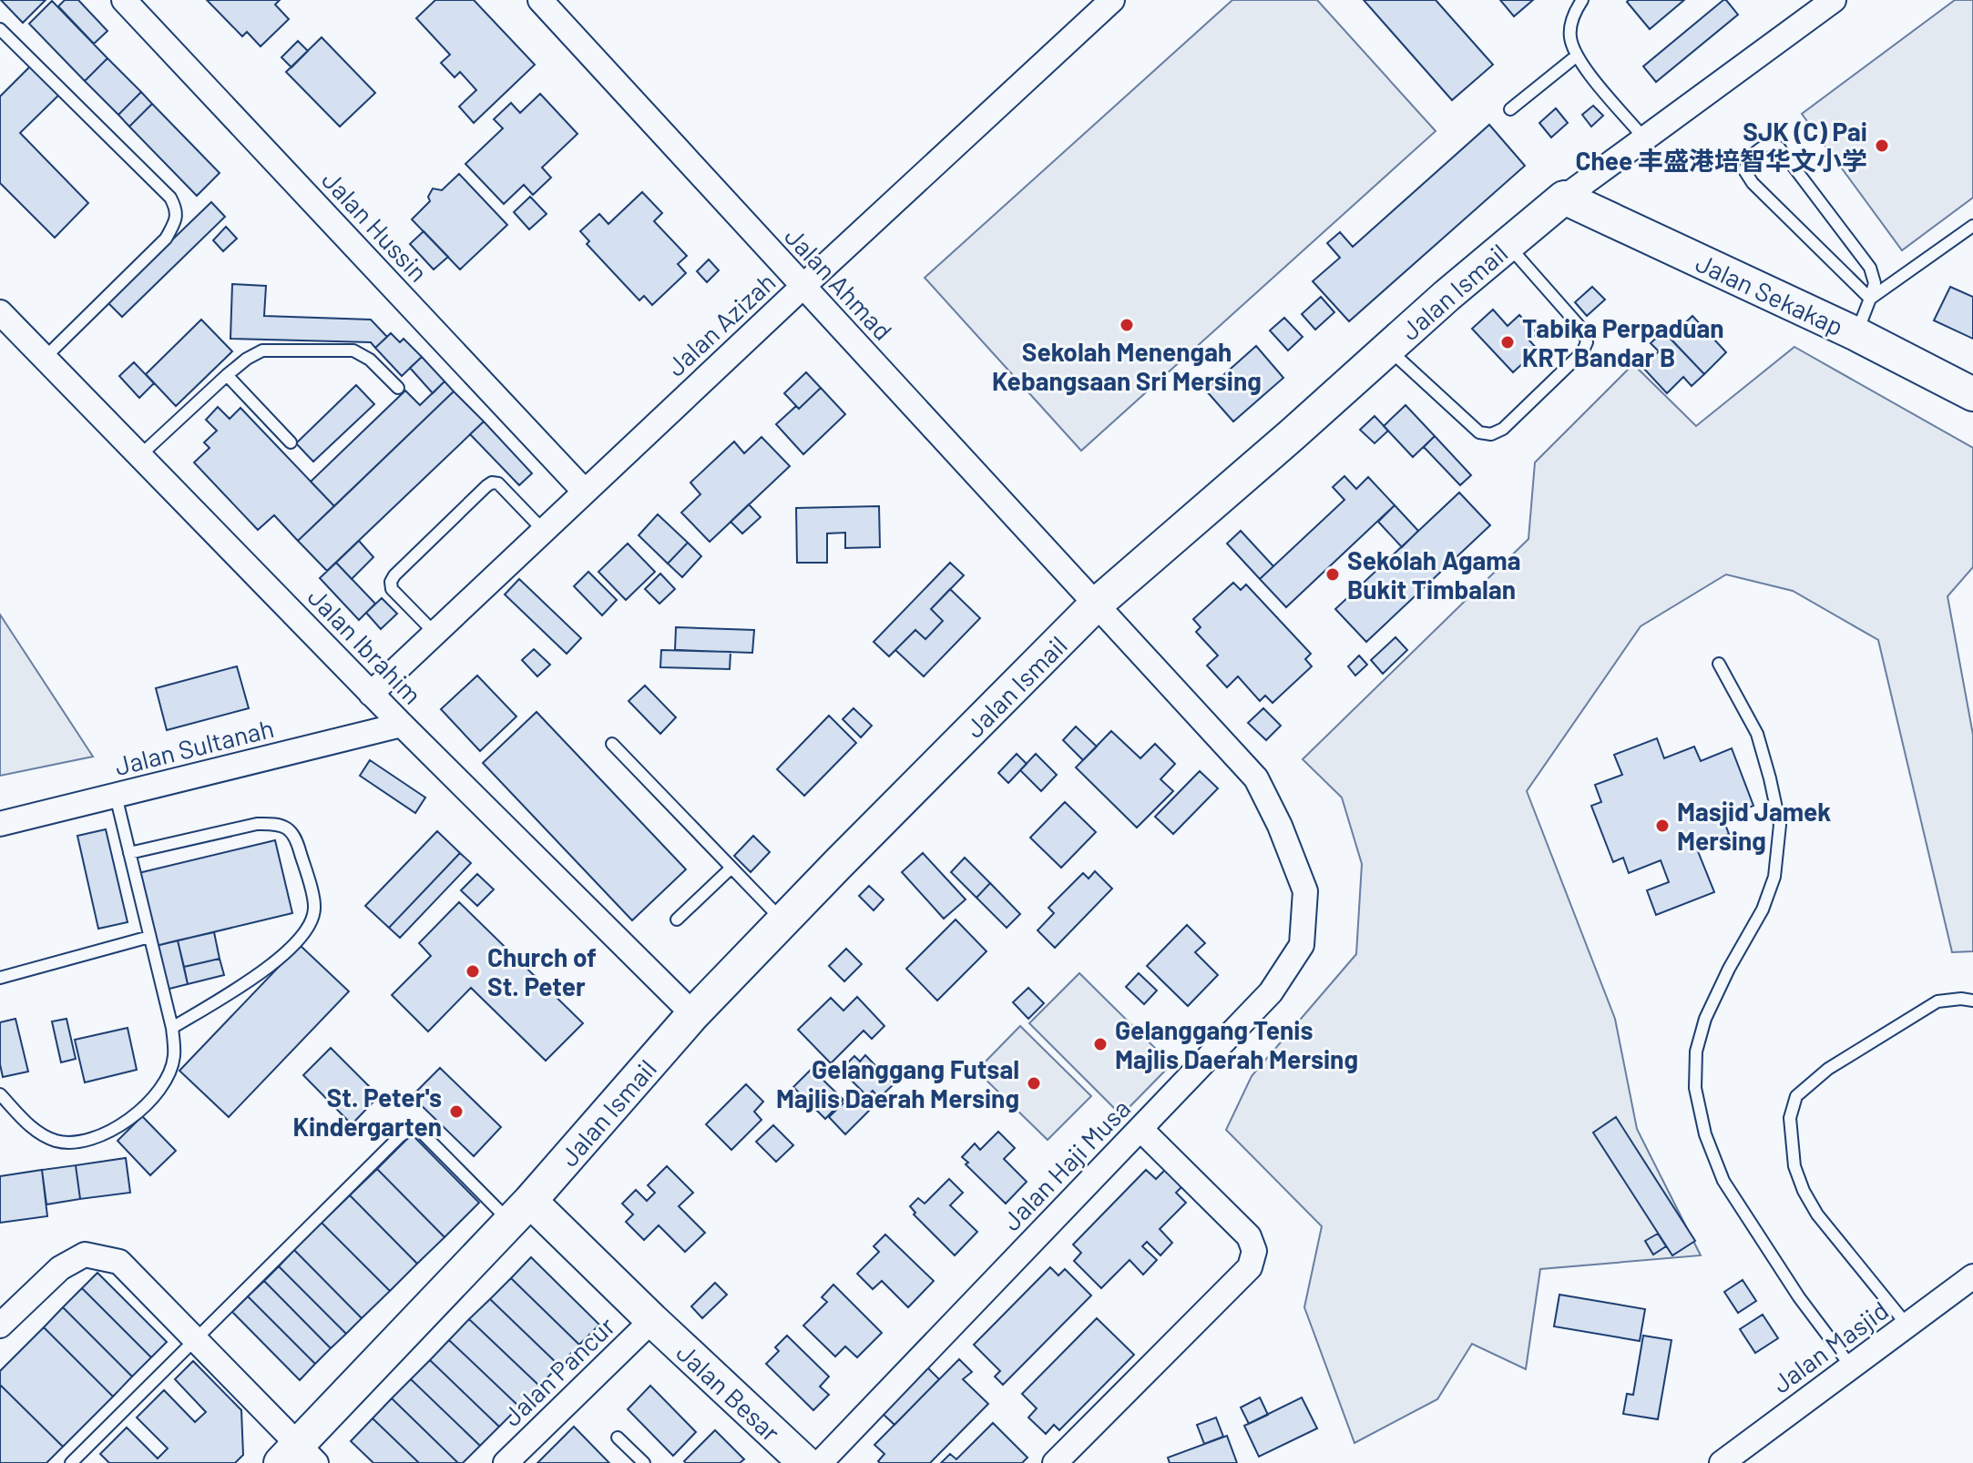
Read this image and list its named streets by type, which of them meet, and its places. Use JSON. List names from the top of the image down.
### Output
{
  "streets": {
    "street": [
      "Jalan Hussin",
      "Jalan Ahmad",
      "Jalan Ismail",
      "Jalan Sekakap",
      "Jalan Azizah",
      "Jalan Ibrahim",
      "Jalan Sultanah",
      "Jalan Haji Musa",
      "Jalan Masjid",
      "Jalan Pancur",
      "Jalan Besar"
    ]
  },
  "crossings": [
    ["Jalan Hussin", "Jalan Azizah"],
    ["Jalan Ahmad", "Jalan Ismail"],
    ["Jalan Ahmad", "Jalan Azizah"],
    ["Jalan Ahmad", "Jalan Haji Musa"],
    ["Jalan Ismail", "Jalan Sekakap"],
    ["Jalan Ismail", "Jalan Ibrahim"],
    ["Jalan Ismail", "Jalan Haji Musa"],
    ["Jalan Ismail", "Jalan Besar"],
    ["Jalan Azizah", "Jalan Ibrahim"],
    ["Jalan Ibrahim", "Jalan Sultanah"],
    ["Jalan Pancur", "Jalan Besar"]
  ],
  "places": [
    "SJK (C) Pai Chee 丰盛港培智华文小学",
    "Sekolah Menengah Kebangsaan Sri Mersing",
    "Tabika Perpaduan KRT Bandar B",
    "Sekolah Agama Bukit Timbalan",
    "Masjid Jamek Mersing",
    "Church of St. Peter",
    "Gelanggang Tenis Majlis Daerah Mersing",
    "Gelanggang Futsal Majlis Daerah Mersing",
    "St. Peter's Kindergarten"
  ]
}
